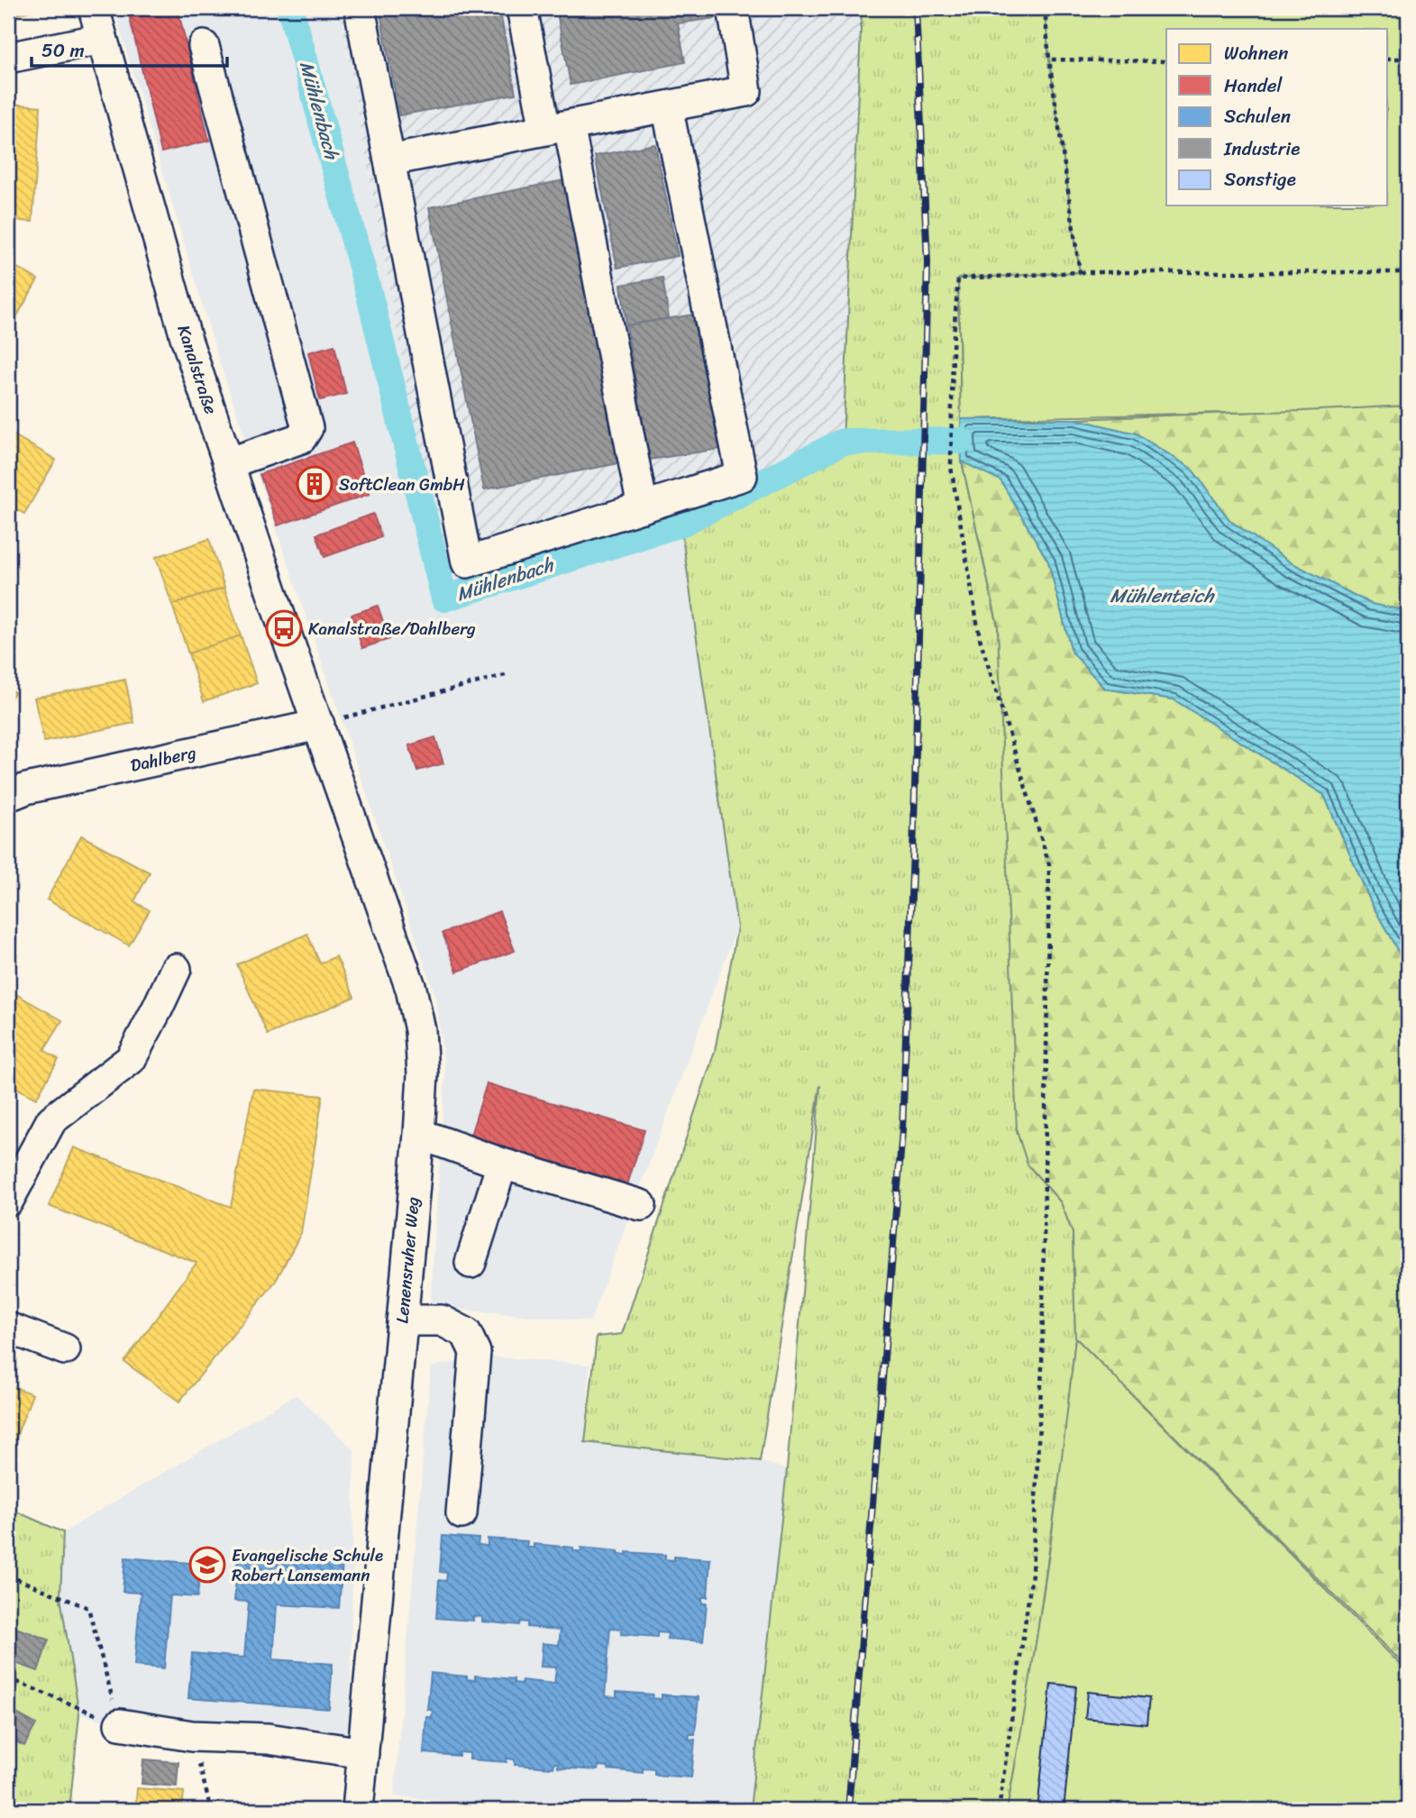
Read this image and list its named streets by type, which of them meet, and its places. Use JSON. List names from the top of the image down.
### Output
{
  "streets": {
    "street": ["Kanalstraße", "Dahlberg", "Lenensruher Weg"]
  },
  "crossings": [
    ["Kanalstraße", "Dahlberg"],
    ["Kanalstraße", "Lenensruher Weg"],
    ["Dahlberg", "Lenensruher Weg"]
  ],
  "water": ["Mühlenbach", "Mühlenteich"],
  "places": {
    "building": ["SoftClean GmbH"],
    "bus stop": ["Kanalstraße/Dahlberg"],
    "school or university": ["Evangelische Schule Robert Lansemann"]
  },
  "legend": [
    "Wohnen",
    "Handel",
    "Schulen",
    "Industrie",
    "Sonstige"
  ],
  "scale_bar": "50 m"
}
